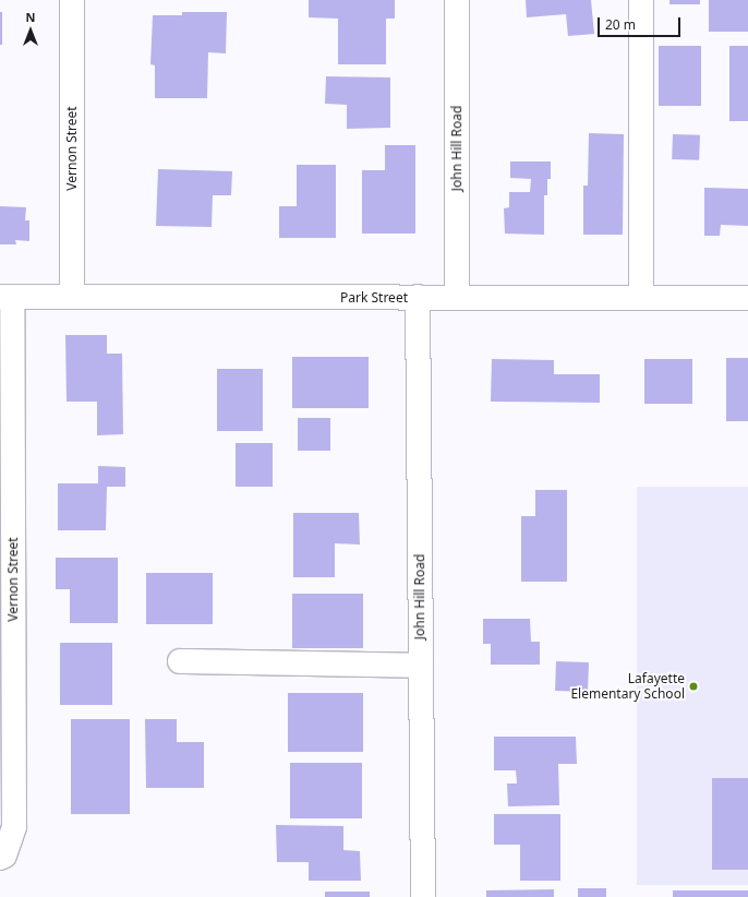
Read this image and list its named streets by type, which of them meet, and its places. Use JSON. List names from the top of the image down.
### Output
{
  "streets": {
    "street": ["Vernon Street", "John Hill Road", "Park Street"]
  },
  "crossings": [
    ["Vernon Street", "Park Street"],
    ["John Hill Road", "Park Street"]
  ],
  "places": ["Lafayette Elementary School"],
  "scale_bar": "20 m",
  "north": "top"
}
